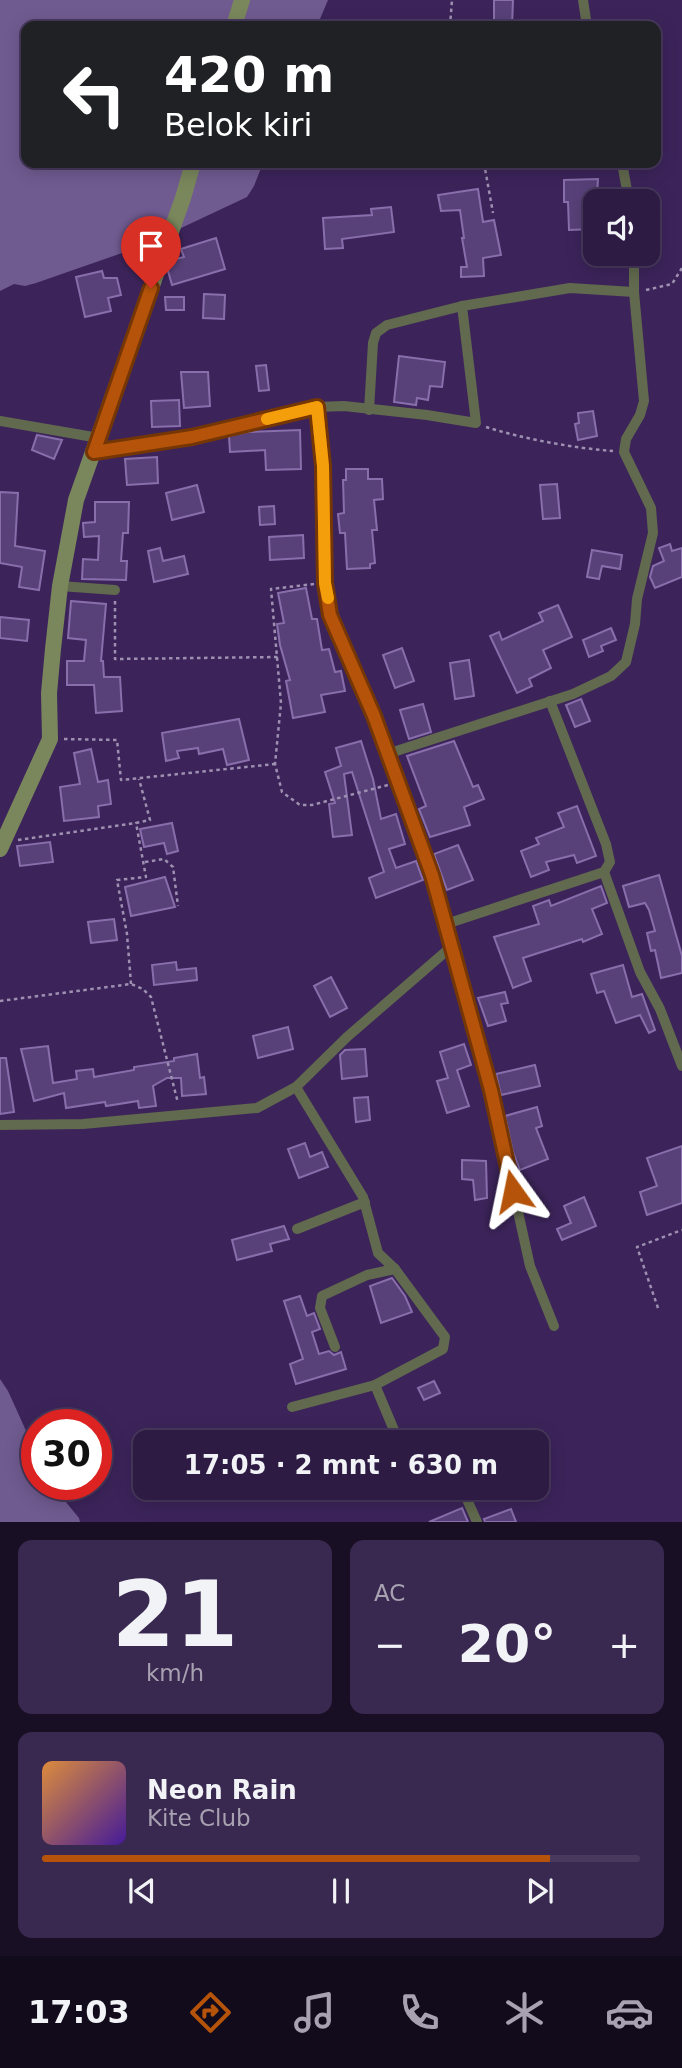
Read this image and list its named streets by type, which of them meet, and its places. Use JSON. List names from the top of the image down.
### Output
{
  "page": {
    "turn": ["420 m", "Belok kiri"],
    "limit": "30",
    "trip": "17:05 · 2 mnt · 630 m",
    "tile": [
      ["21", "km/h"],
      "AC"
    ],
    "heat": ["−", "20°", "+"],
    "song": ["Neon Rain", "Kite Club"],
    "tabs": "17:03"
  }
}
